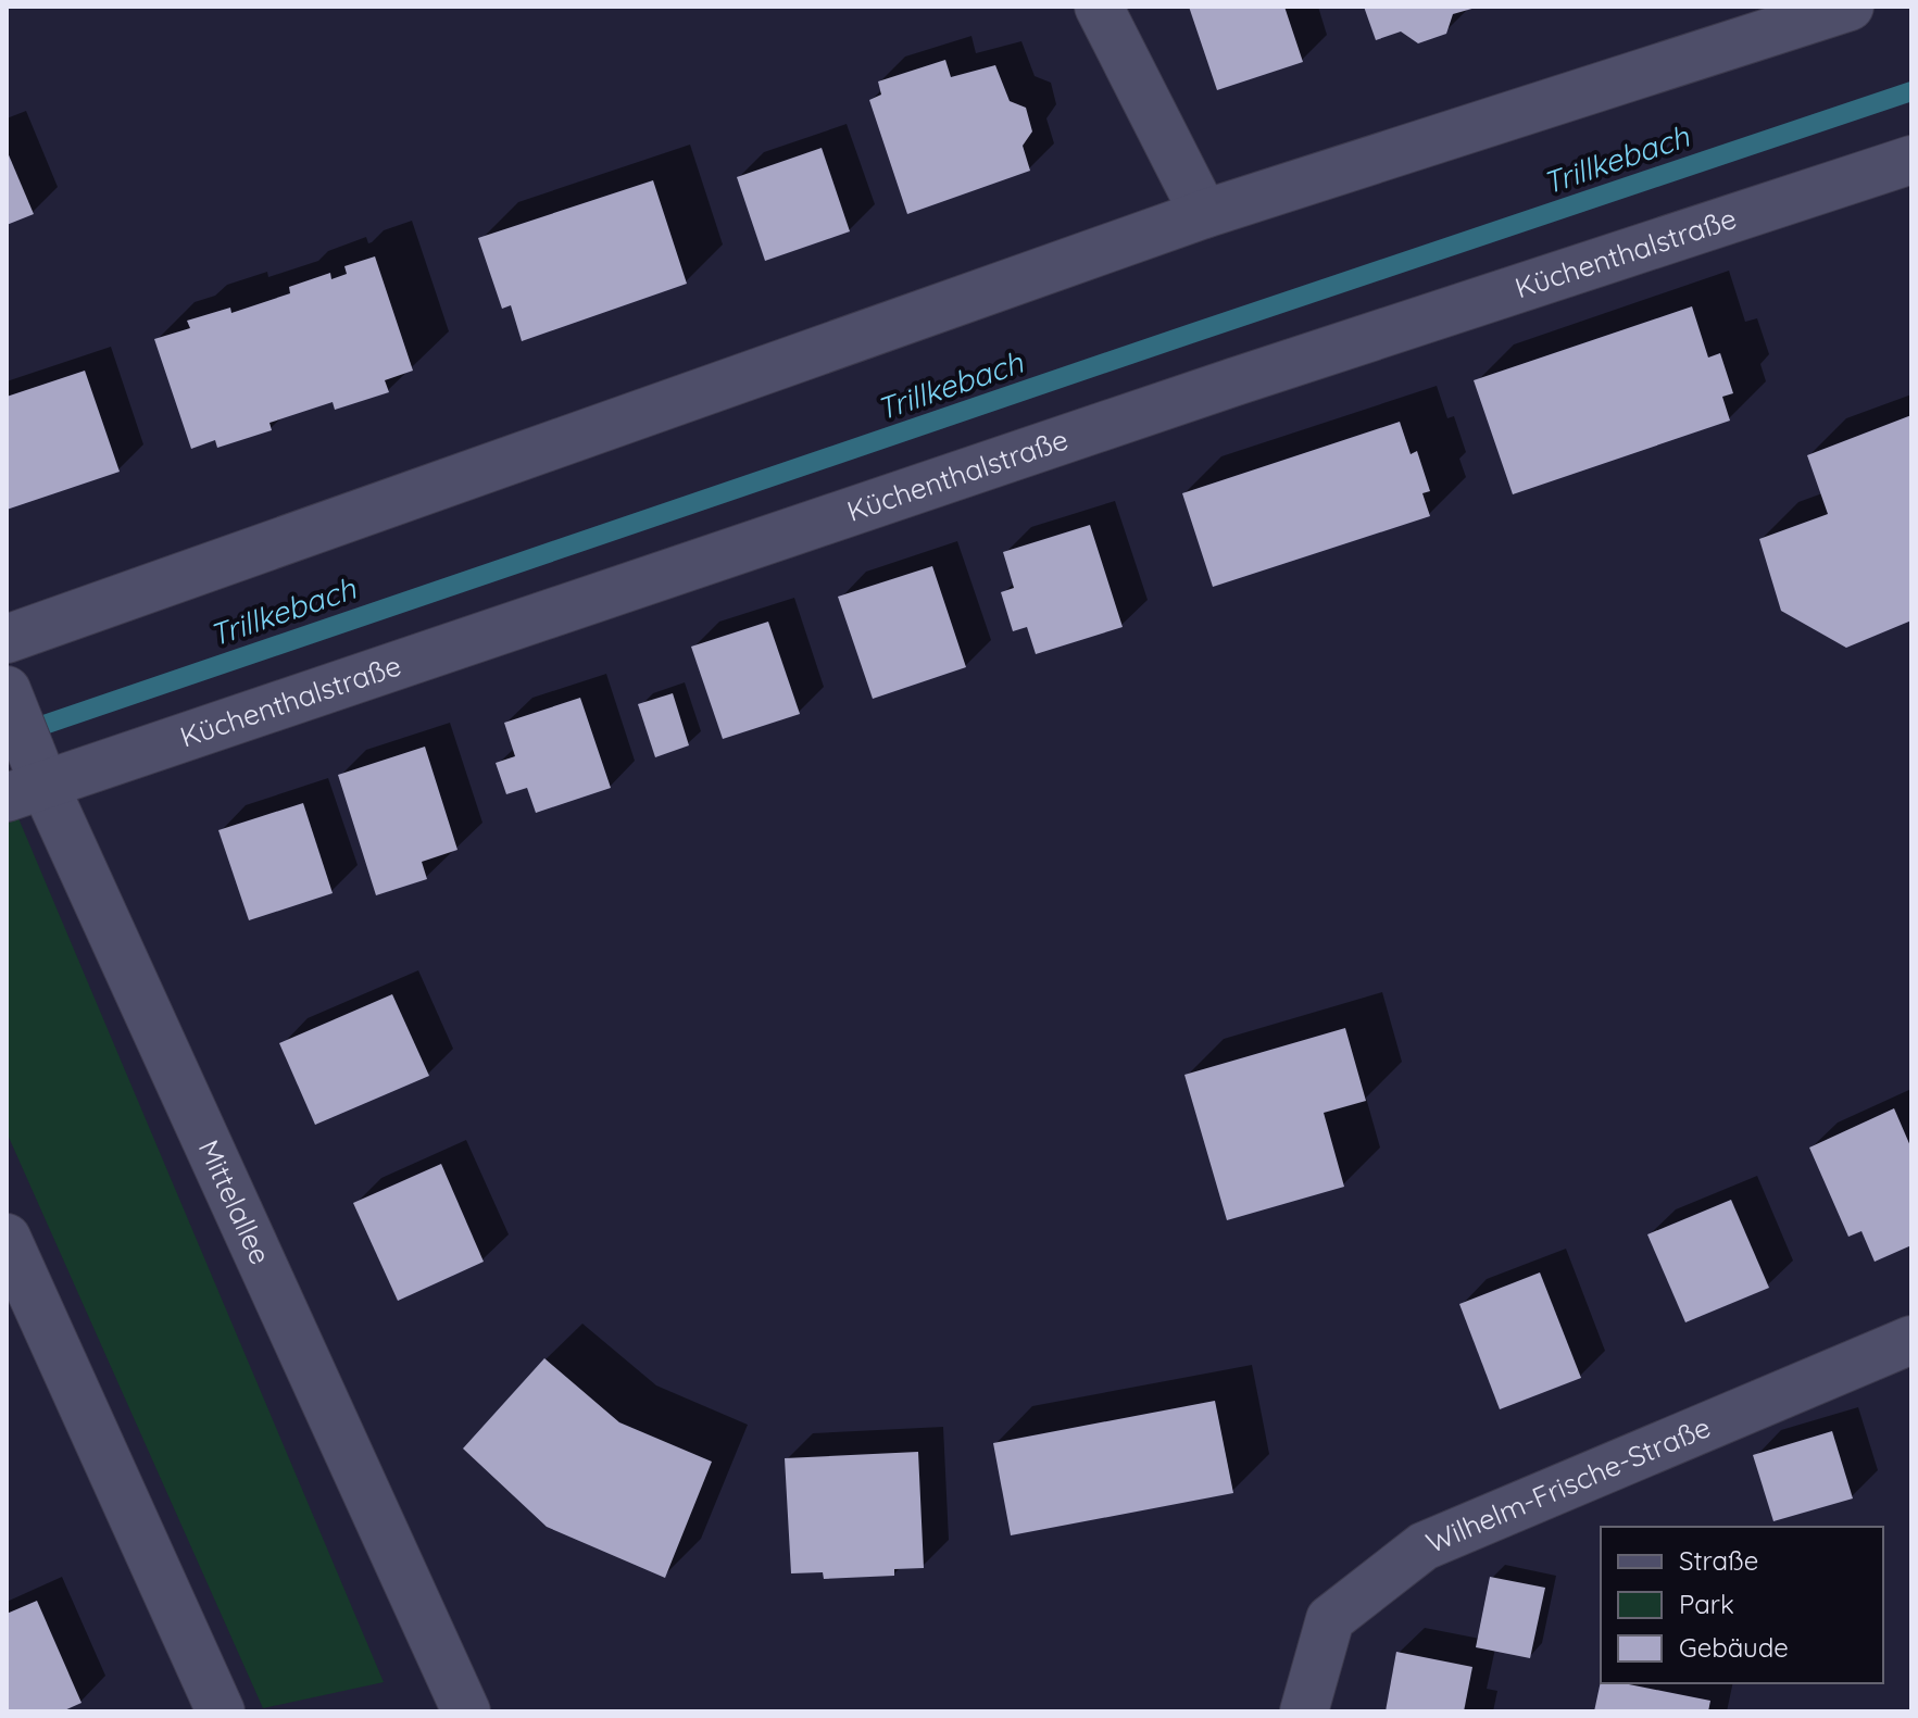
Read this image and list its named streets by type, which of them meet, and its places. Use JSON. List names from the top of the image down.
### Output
{
  "streets": {
    "street": ["Küchenthalstraße", "Mittelallee", "Wilhelm-Frische-Straße"]
  },
  "crossings": [
    ["Küchenthalstraße", "Mittelallee"]
  ],
  "water": ["Trillkebach"],
  "legend": ["Straße", "Park", "Gebäude"]
}
